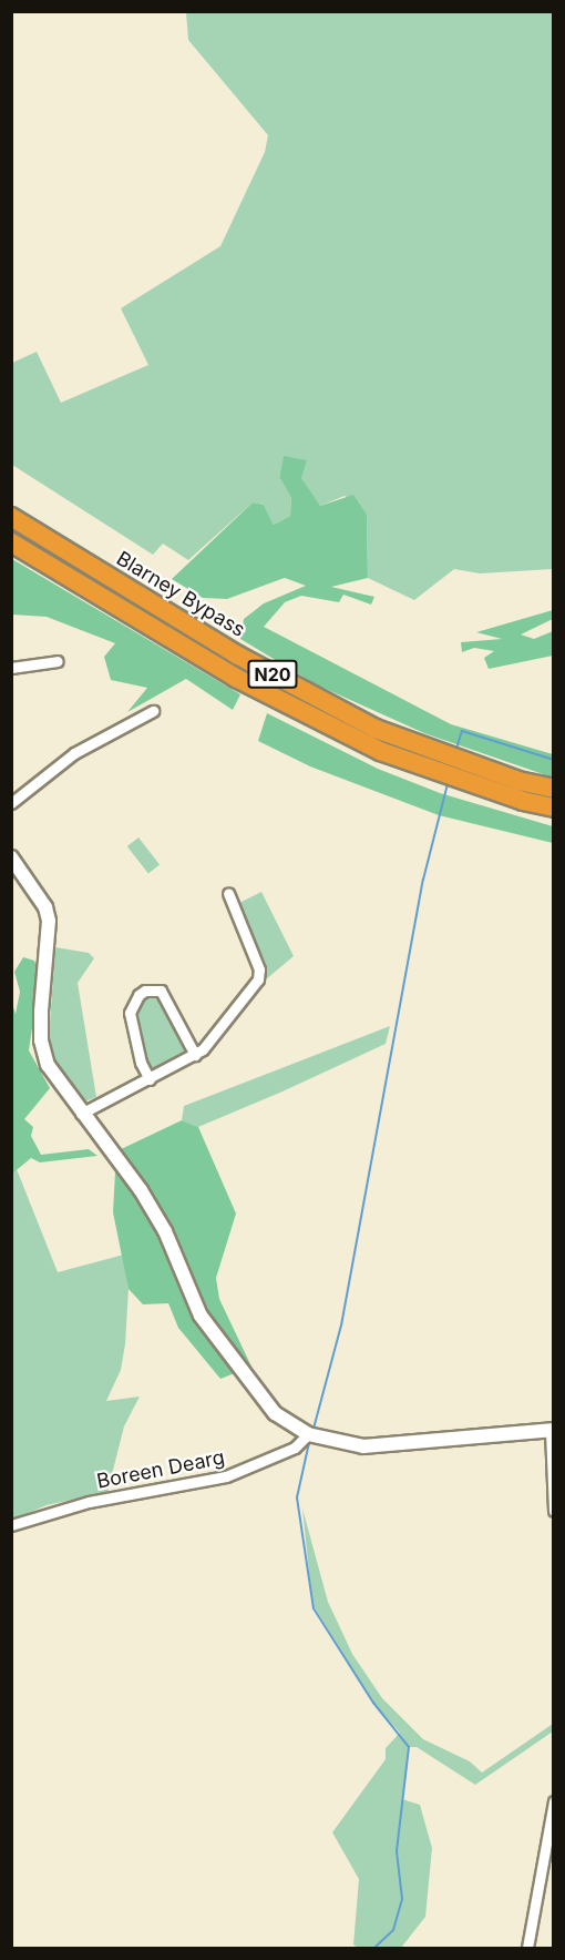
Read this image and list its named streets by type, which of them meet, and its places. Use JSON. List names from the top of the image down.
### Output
{
  "streets": {
    "highway": ["Blarney Bypass", "N20"],
    "street": ["Boreen Dearg"]
  }
}
